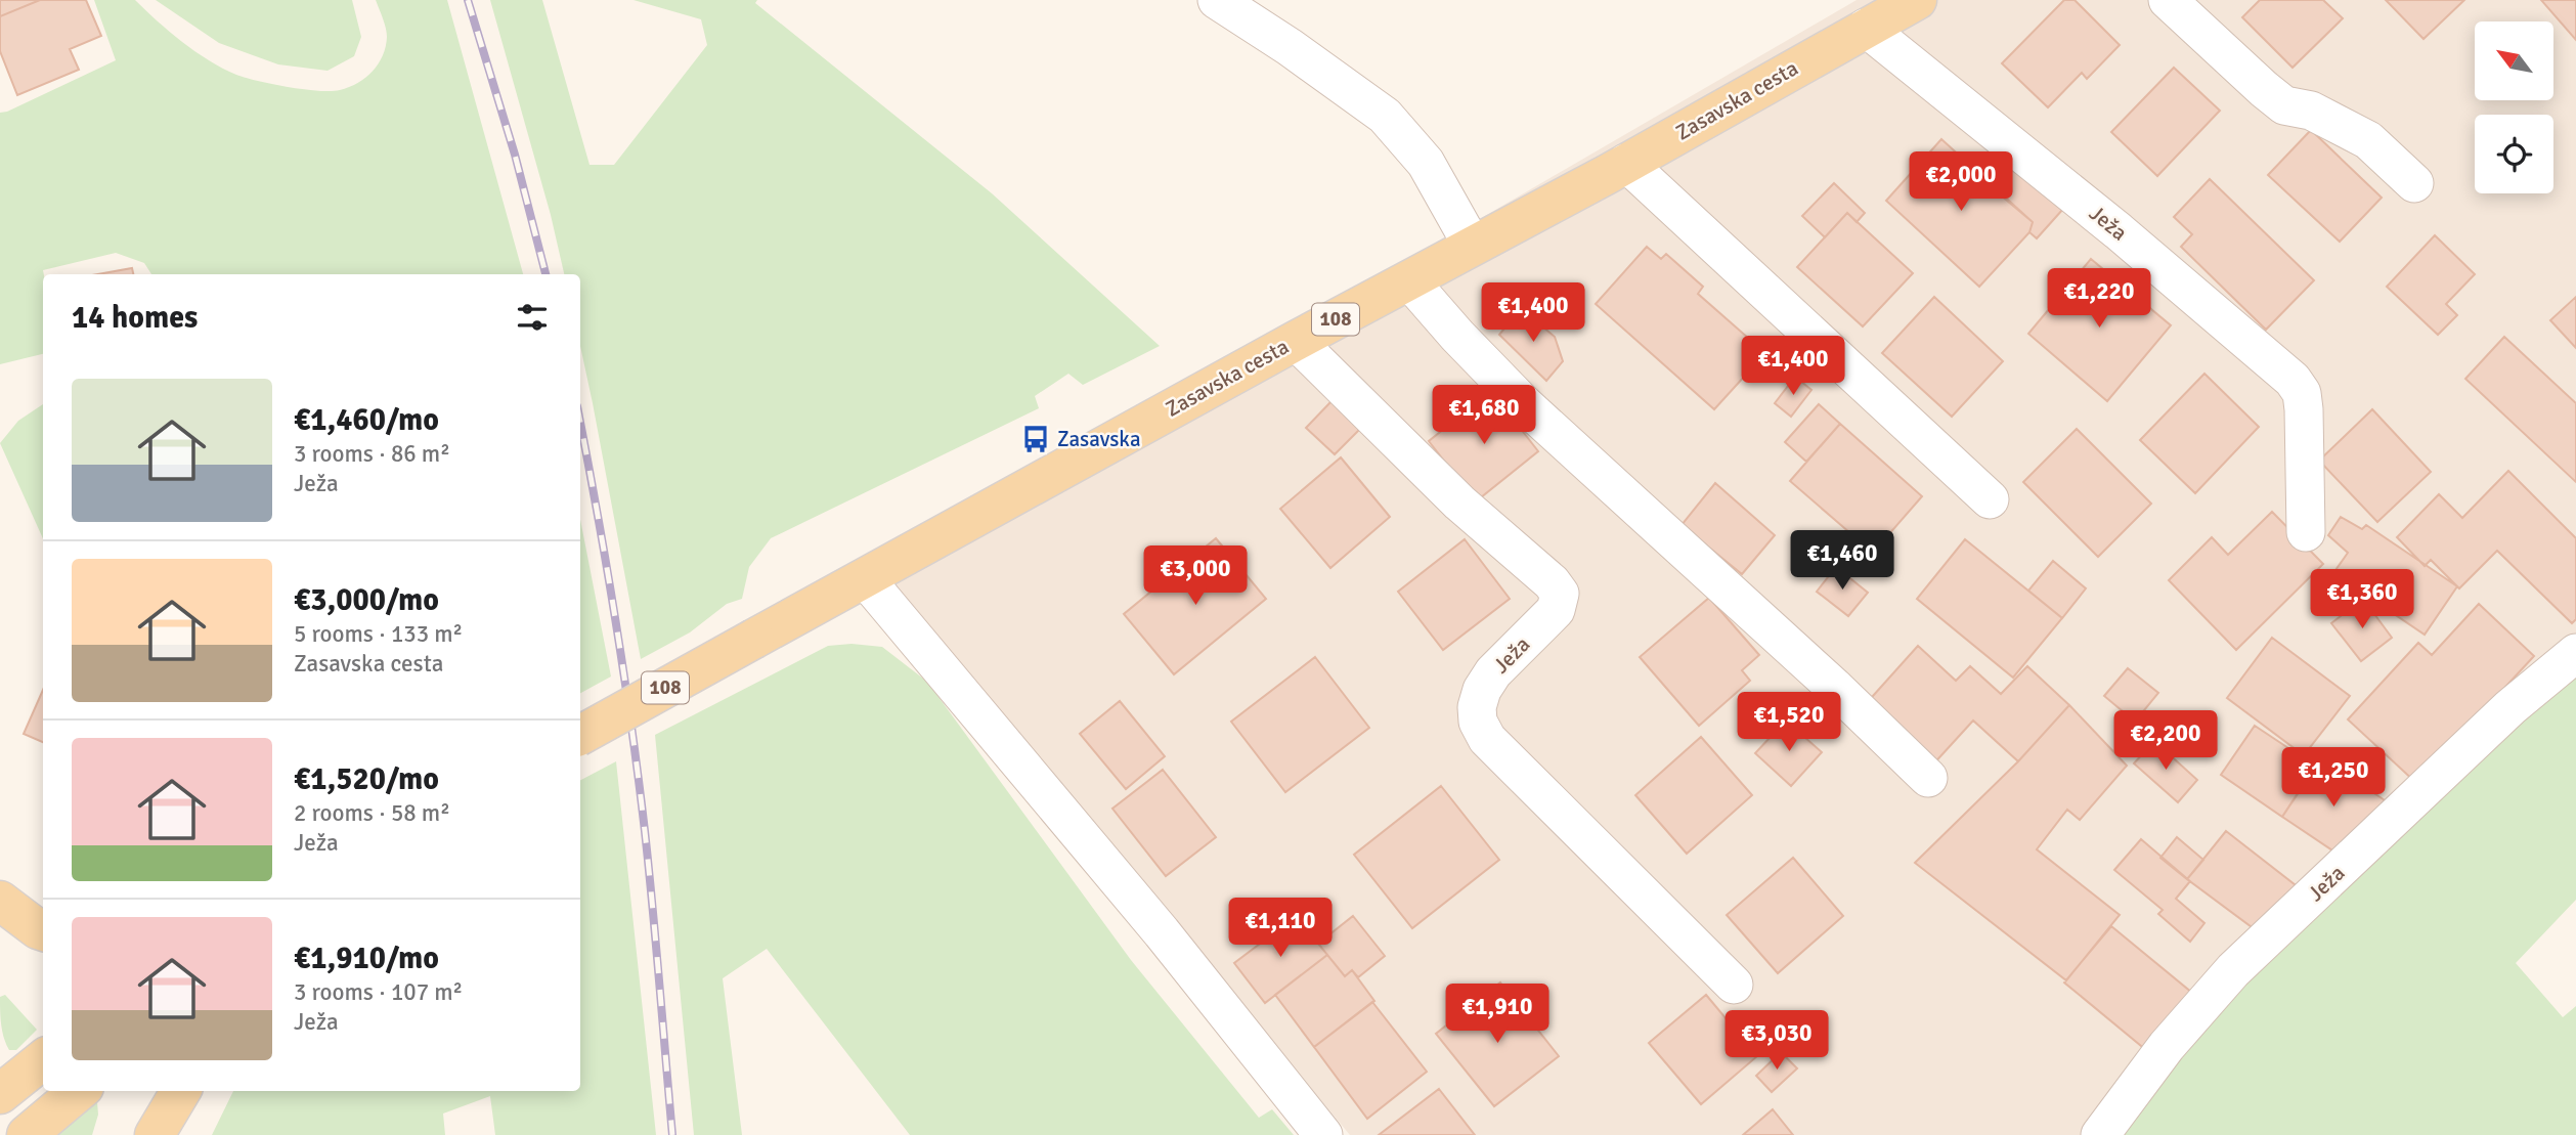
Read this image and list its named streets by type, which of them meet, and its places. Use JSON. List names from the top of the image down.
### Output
{
  "streets": {
    "main road": ["Zasavska cesta", "108"],
    "street": ["Ježa"]
  },
  "crossings": [
    ["Zasavska cesta", "Ježa"]
  ],
  "places": {
    "bus stop": ["Zasavska"]
  },
  "north": "top left",
  "page": {
    "price": [
      "€2,000",
      "€1,220",
      "€1,400",
      "€1,400",
      "€1,680",
      "€1,460",
      "€3,000",
      "€1,360",
      "€1,520",
      "€2,200",
      "€1,250",
      "€1,110",
      "€1,910",
      "€3,030"
    ],
    "heading": "14 homes",
    "list": [
      {
        "name": "€1,460/mo",
        "note": "3 rooms · 86 m² · Ježa"
      },
      {
        "name": "€3,000/mo",
        "note": "5 rooms · 133 m² · Zasavska cesta"
      },
      {
        "name": "€1,520/mo",
        "note": "2 rooms · 58 m² · Ježa"
      },
      {
        "name": "€1,910/mo",
        "note": "3 rooms · 107 m² · Ježa"
      }
    ]
  }
}
